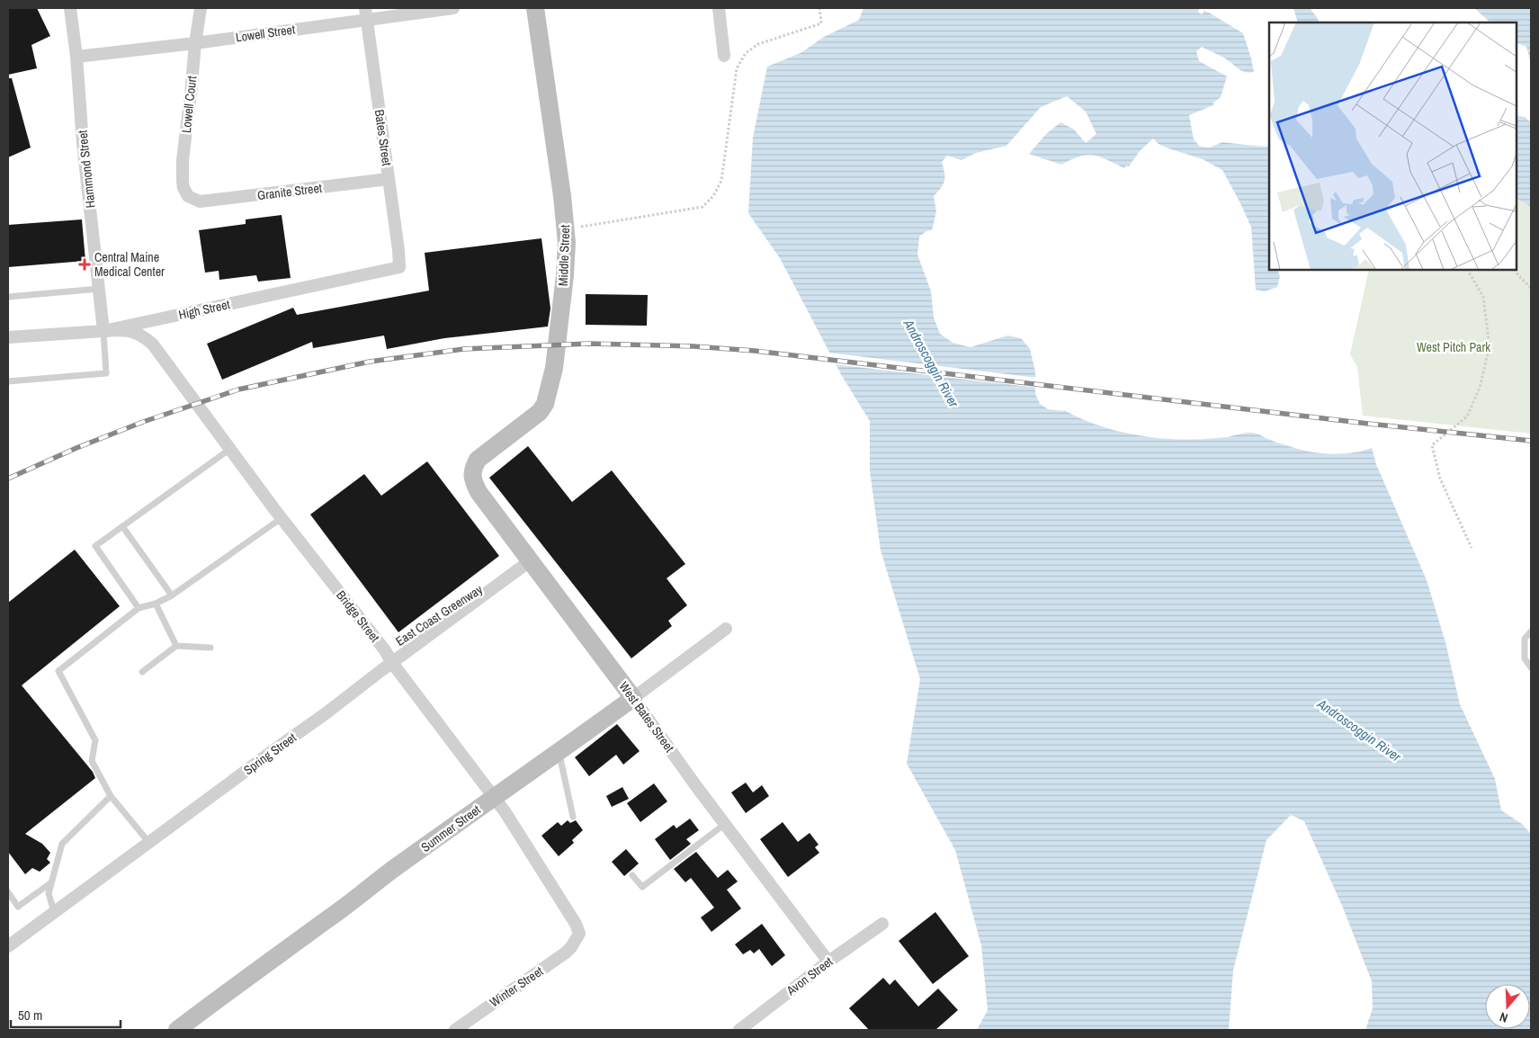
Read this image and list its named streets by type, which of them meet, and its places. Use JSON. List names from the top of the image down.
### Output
{
  "streets": {
    "street": [
      "Lowell Street",
      "Lowell Court",
      "Bates Street",
      "Hammond Street",
      "Granite Street",
      "Middle Street",
      "High Street",
      "Bridge Street",
      "West Bates Street",
      "Spring Street",
      "Summer Street",
      "Avon Street",
      "Winter Street"
    ]
  },
  "crossings": [
    ["Lowell Street", "Lowell Court"],
    ["Lowell Street", "Bates Street"],
    ["Lowell Street", "Hammond Street"],
    ["Lowell Court", "Granite Street"],
    ["Bates Street", "Granite Street"],
    ["Bates Street", "High Street"],
    ["Hammond Street", "High Street"],
    ["Hammond Street", "Bridge Street"],
    ["Middle Street", "West Bates Street"],
    ["High Street", "Bridge Street"],
    ["Bridge Street", "Spring Street"],
    ["Bridge Street", "Summer Street"],
    ["Bridge Street", "Winter Street"],
    ["West Bates Street", "Spring Street"],
    ["West Bates Street", "Summer Street"],
    ["West Bates Street", "Avon Street"]
  ],
  "water": ["Androscoggin River"],
  "parks": ["West Pitch Park"],
  "places": {
    "health": ["Central Maine Medical Center"]
  },
  "scale_bar": "50 m",
  "north": "bottom"
}
